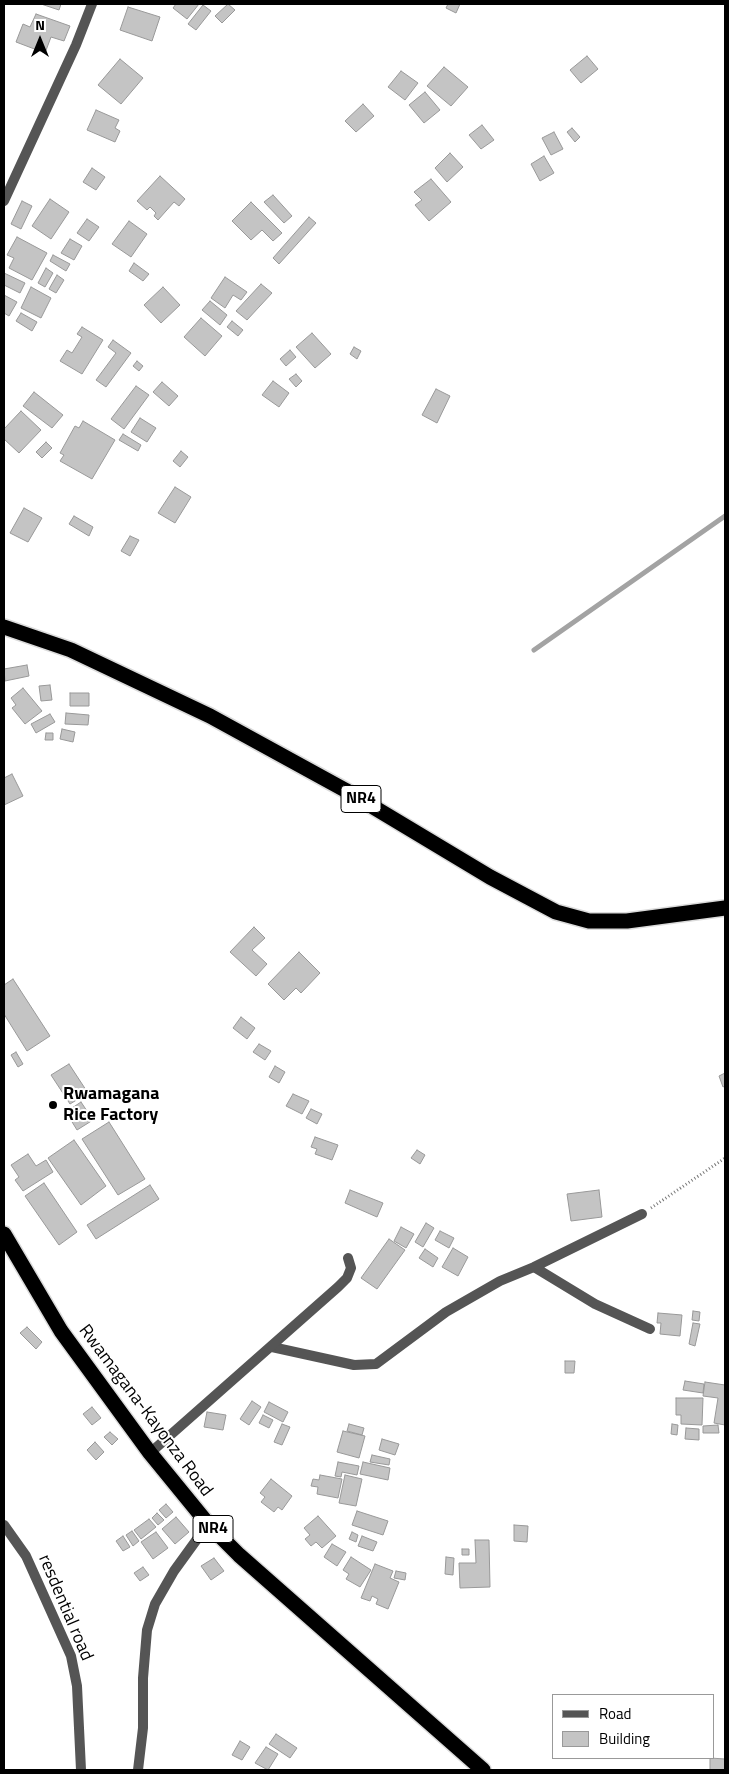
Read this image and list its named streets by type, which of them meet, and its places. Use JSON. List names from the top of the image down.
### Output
{
  "streets": {
    "highway": ["NR4", "Rwamagana-Kayonza Road"],
    "street": ["resdential road"]
  },
  "places": ["Rwamagana Rice Factory"],
  "legend": ["Road", "Building"],
  "north": "top"
}
